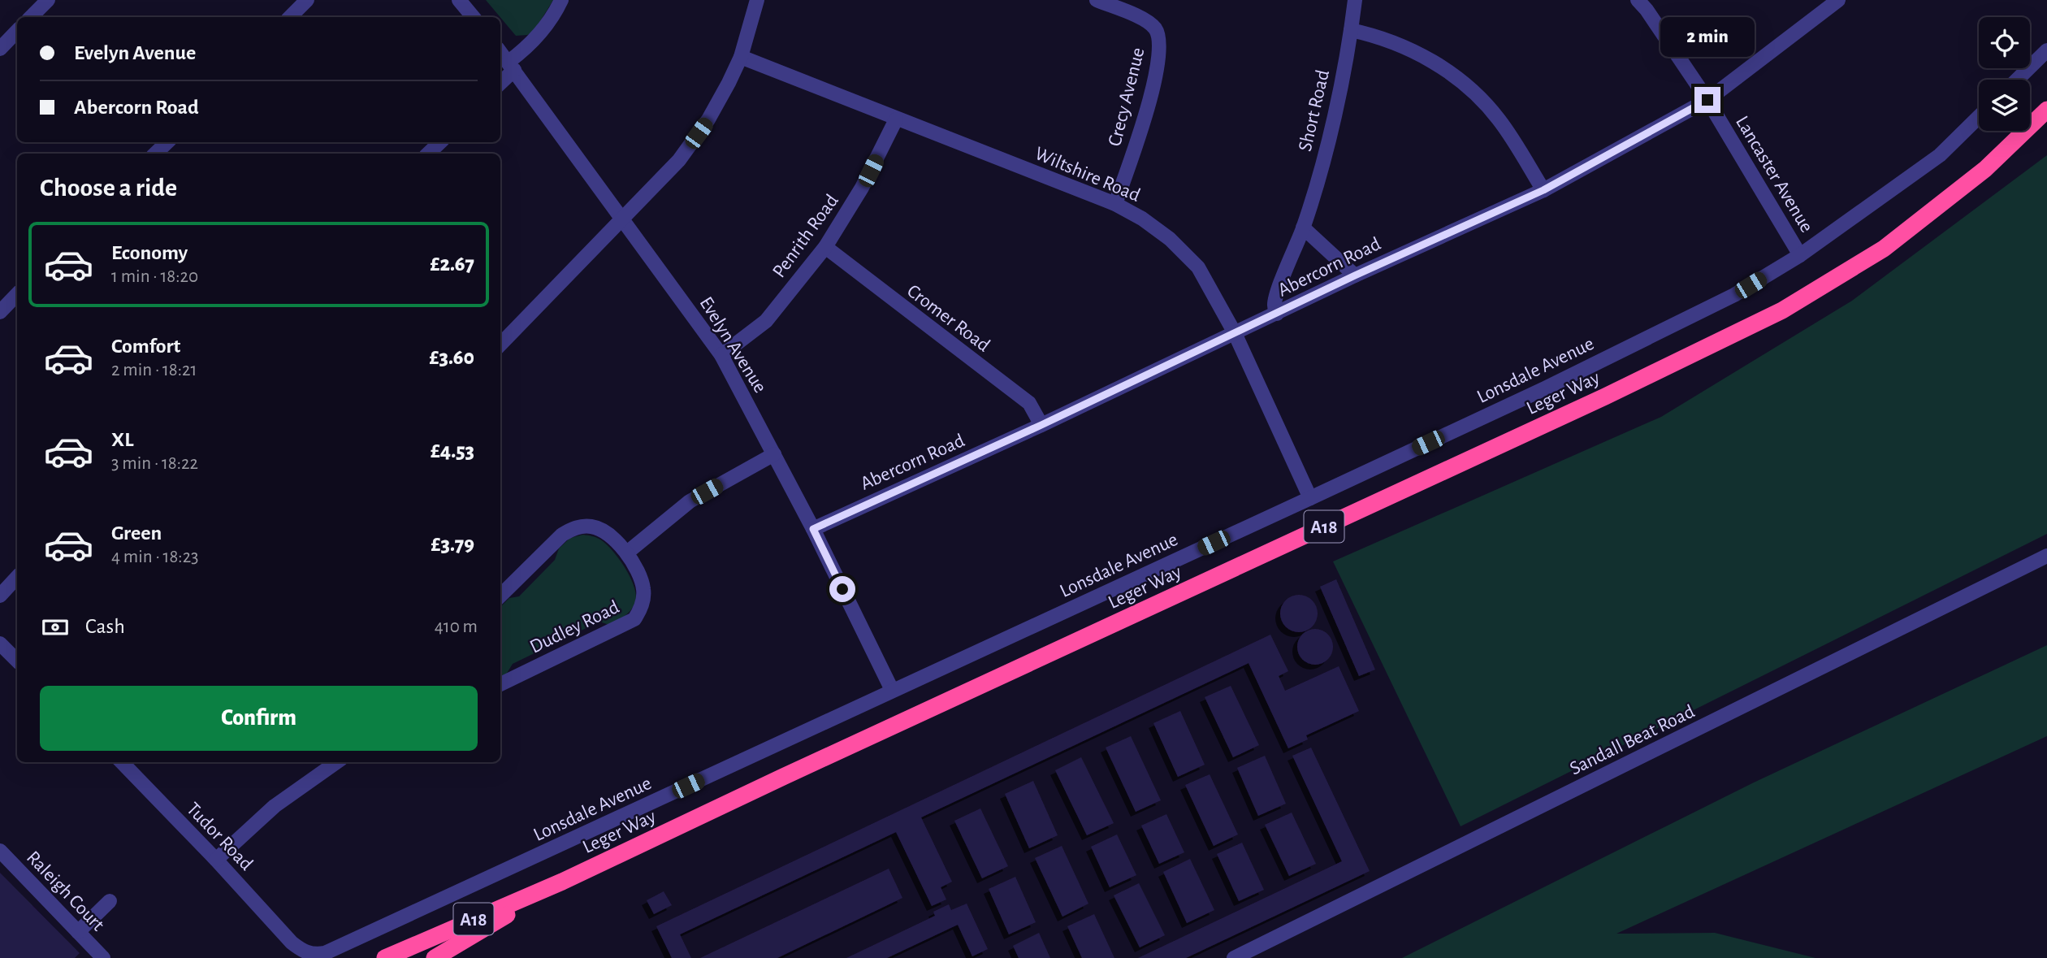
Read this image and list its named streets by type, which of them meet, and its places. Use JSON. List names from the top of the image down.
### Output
{
  "streets": {
    "highway": ["Leger Way", "A18"],
    "street": [
      "Crecy Avenue",
      "Short Road",
      "Wiltshire Road",
      "Lancaster Avenue",
      "Penrith Road",
      "Abercorn Road",
      "Cromer Road",
      "Evelyn Avenue",
      "Lonsdale Avenue",
      "Dudley Road",
      "Sandall Beat Road",
      "Tudor Road",
      "Raleigh Court"
    ]
  },
  "crossings": [
    ["Crecy Avenue", "Wiltshire Road"],
    ["Short Road", "Abercorn Road"],
    ["Wiltshire Road", "Penrith Road"],
    ["Wiltshire Road", "Abercorn Road"],
    ["Wiltshire Road", "Lonsdale Avenue"],
    ["Lancaster Avenue", "Abercorn Road"],
    ["Lancaster Avenue", "Lonsdale Avenue"],
    ["Penrith Road", "Cromer Road"],
    ["Penrith Road", "Evelyn Avenue"],
    ["Abercorn Road", "Cromer Road"],
    ["Abercorn Road", "Evelyn Avenue"],
    ["Evelyn Avenue", "Lonsdale Avenue"],
    ["Lonsdale Avenue", "Tudor Road"]
  ],
  "page": {
    "bubble": "2 min",
    "banner": ["Evelyn Avenue", "Abercorn Road"],
    "heading": "Choose a ride",
    "list": [
      {
        "name": "Economy",
        "note": "1 min · 18:20",
        "value": "£2.67"
      },
      {
        "name": "Comfort",
        "note": "2 min · 18:21",
        "value": "£3.60"
      },
      {
        "name": "XL",
        "note": "3 min · 18:22",
        "value": "£4.53"
      },
      {
        "name": "Green",
        "note": "4 min · 18:23",
        "value": "£3.79"
      }
    ],
    "pay": ["Cash", "410 m"],
    "buttons": "Confirm"
  }
}
